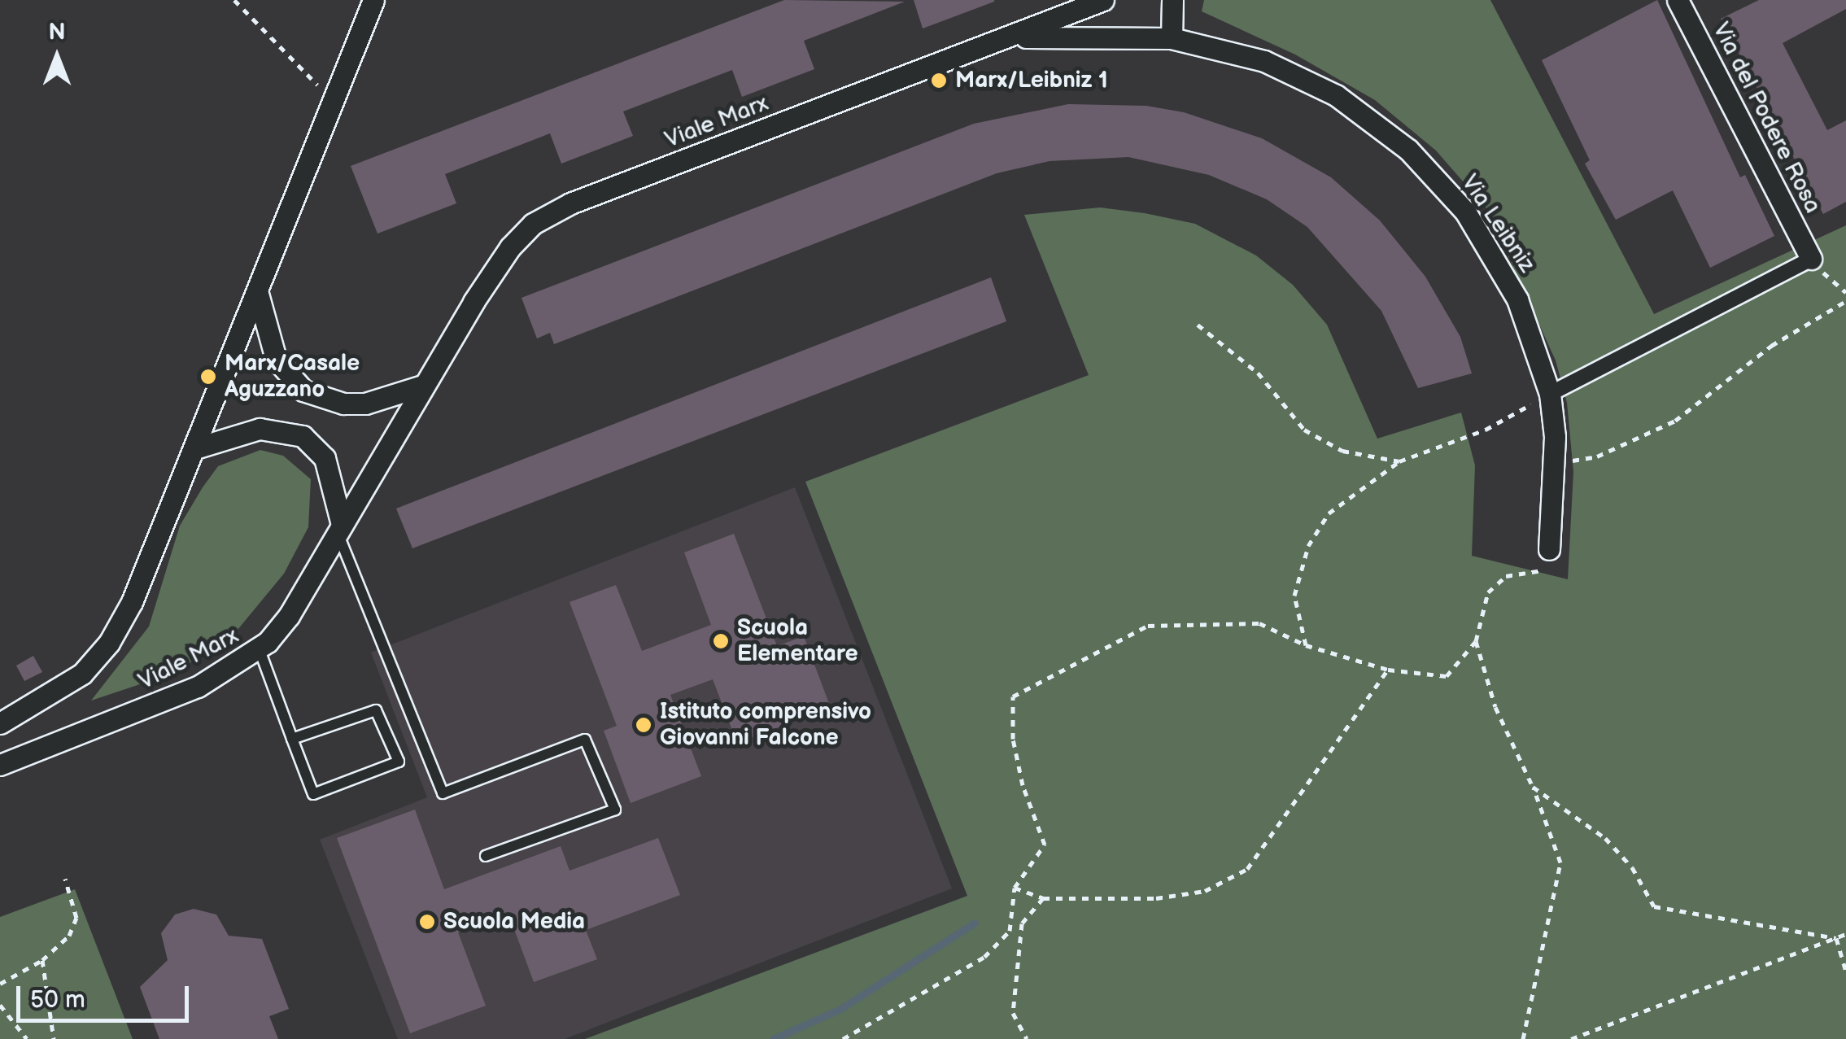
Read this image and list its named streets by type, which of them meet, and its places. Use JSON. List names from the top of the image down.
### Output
{
  "streets": {
    "street": ["Via del Podere Rosa", "Viale Marx", "Via Leibniz"]
  },
  "crossings": [
    ["Viale Marx", "Via Leibniz"]
  ],
  "places": [
    "Marx/Leibniz 1",
    "Marx/Casale Aguzzano",
    "Scuola Elementare",
    "Istituto comprensivo Giovanni Falcone",
    "Scuola Media"
  ],
  "scale_bar": "50 m",
  "north": "top"
}
